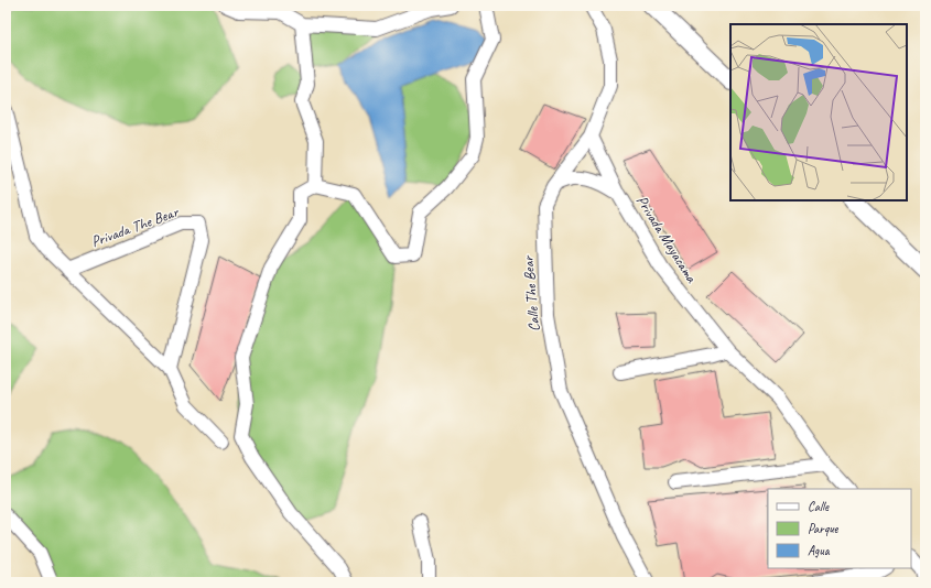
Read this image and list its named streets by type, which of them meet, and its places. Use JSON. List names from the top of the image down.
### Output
{
  "streets": {
    "street": ["Privada The Bear", "Privada Mayacama", "Calle The Bear"]
  },
  "crossings": [
    ["Privada Mayacama", "Calle The Bear"]
  ],
  "legend": ["Calle", "Parque", "Agua"]
}
